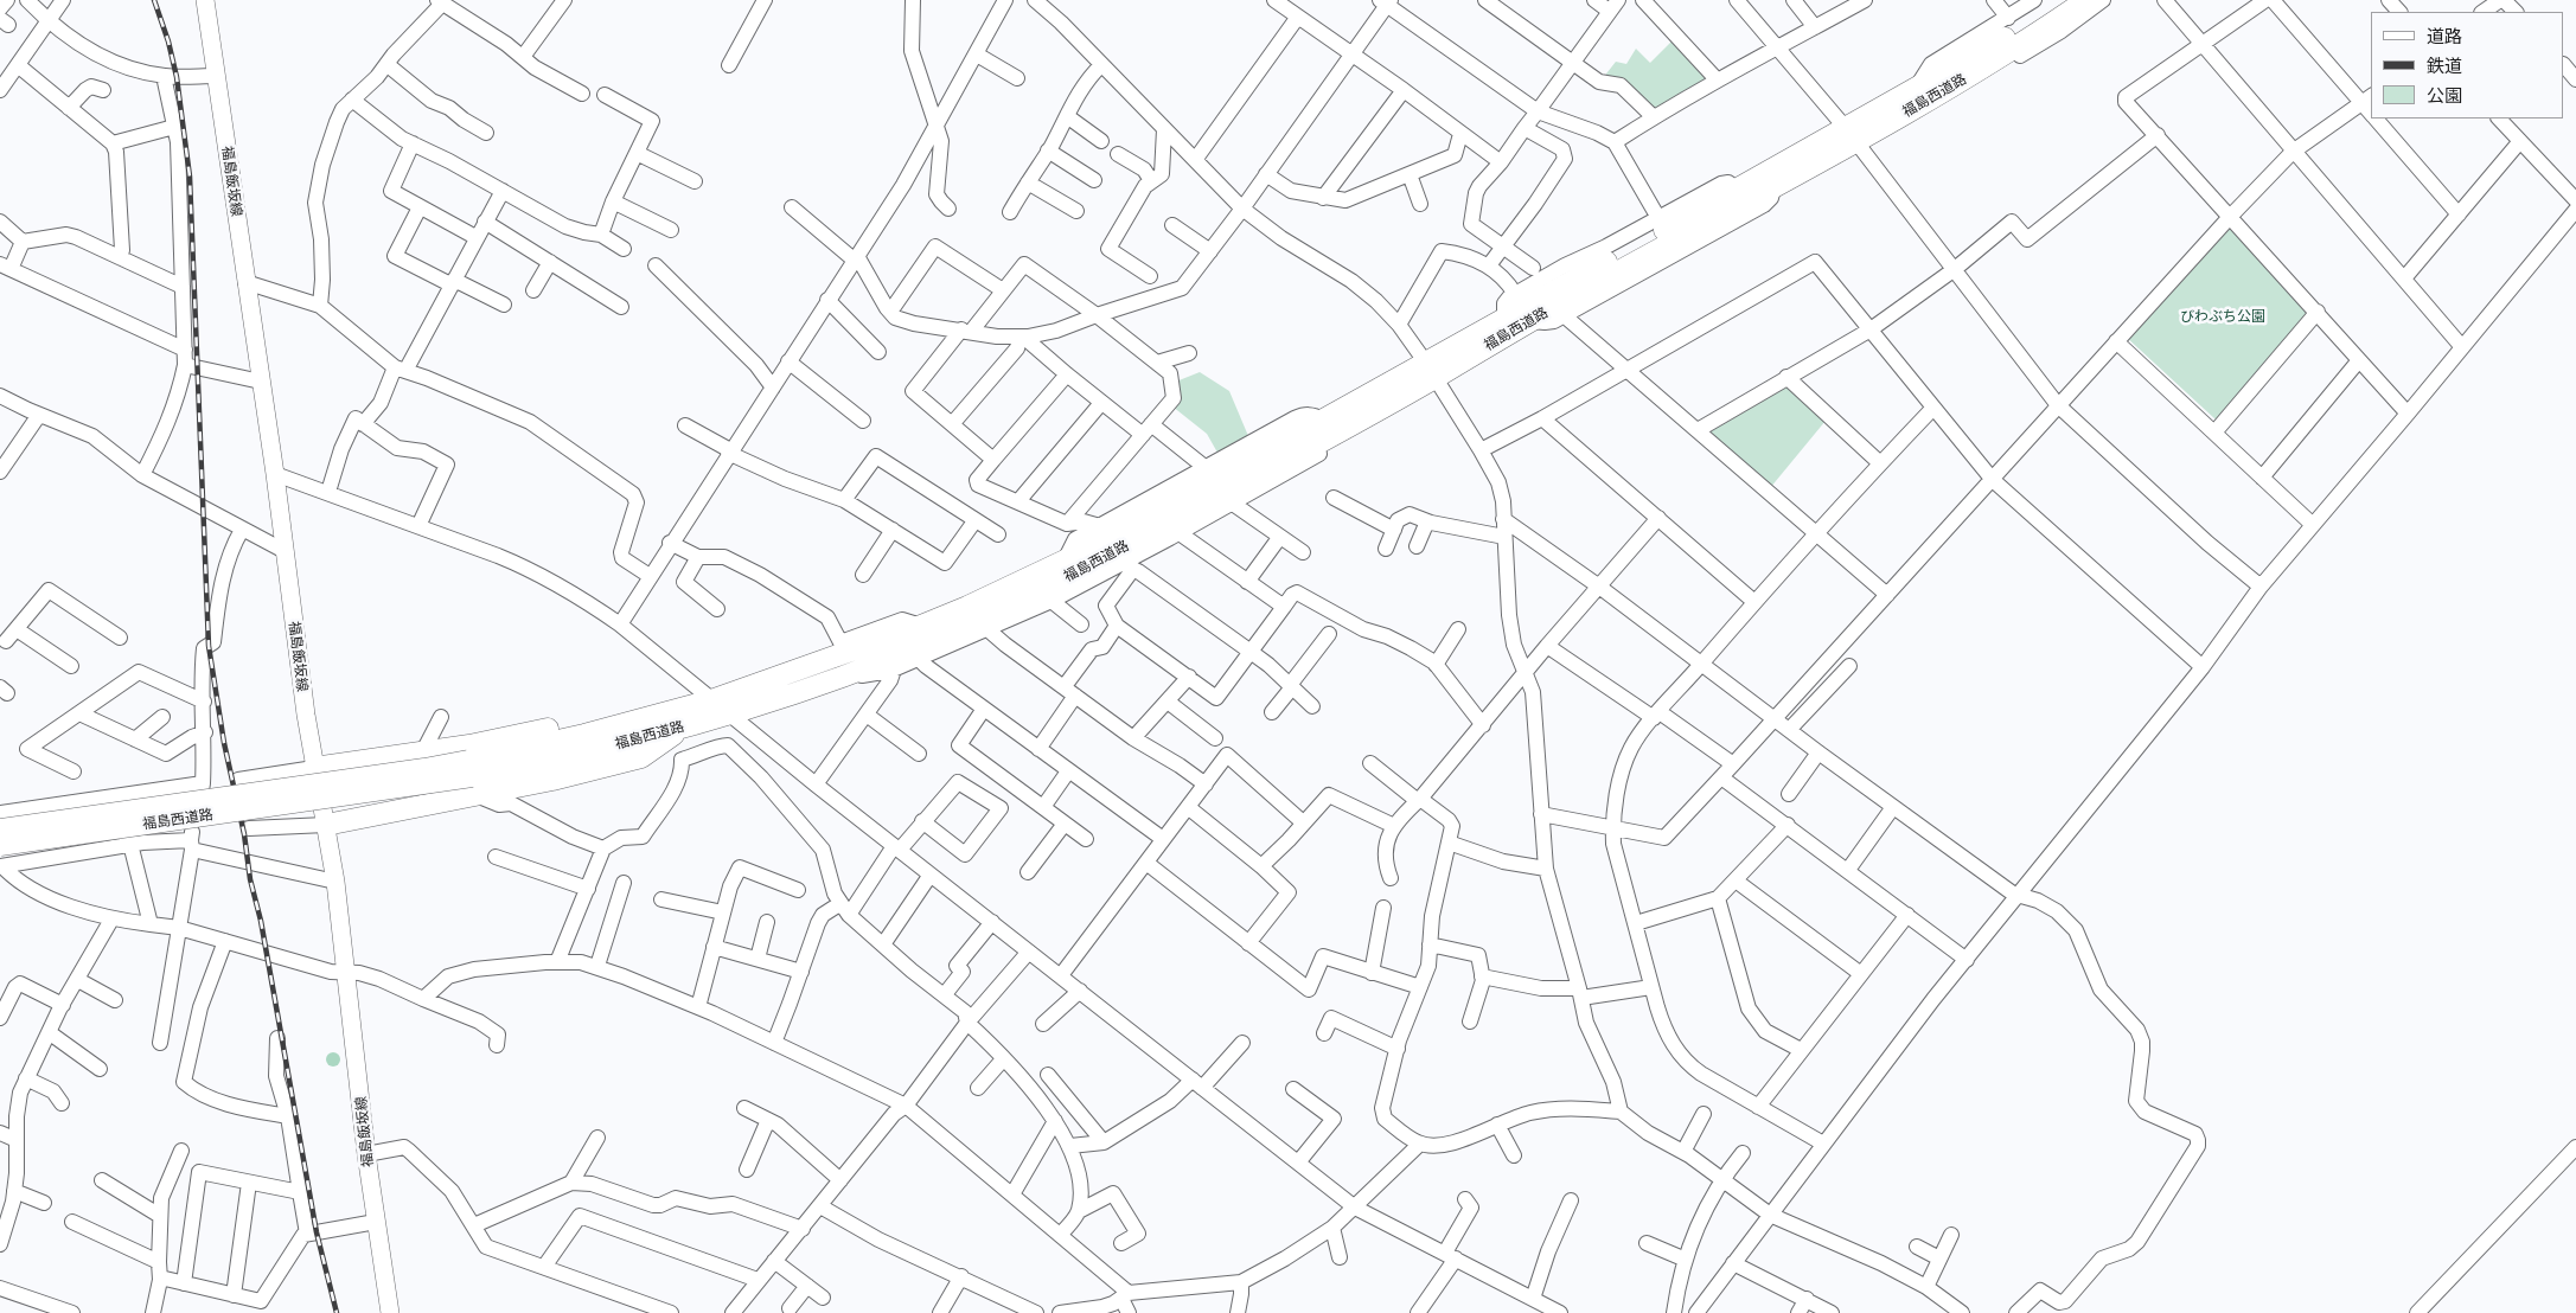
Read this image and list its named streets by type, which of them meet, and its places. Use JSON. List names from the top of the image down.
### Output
{
  "streets": {
    "highway": ["福島西道路"],
    "main road": ["福島飯坂線"]
  },
  "parks": ["びわぶち公園"],
  "legend": ["道路", "鉄道", "公園"]
}
